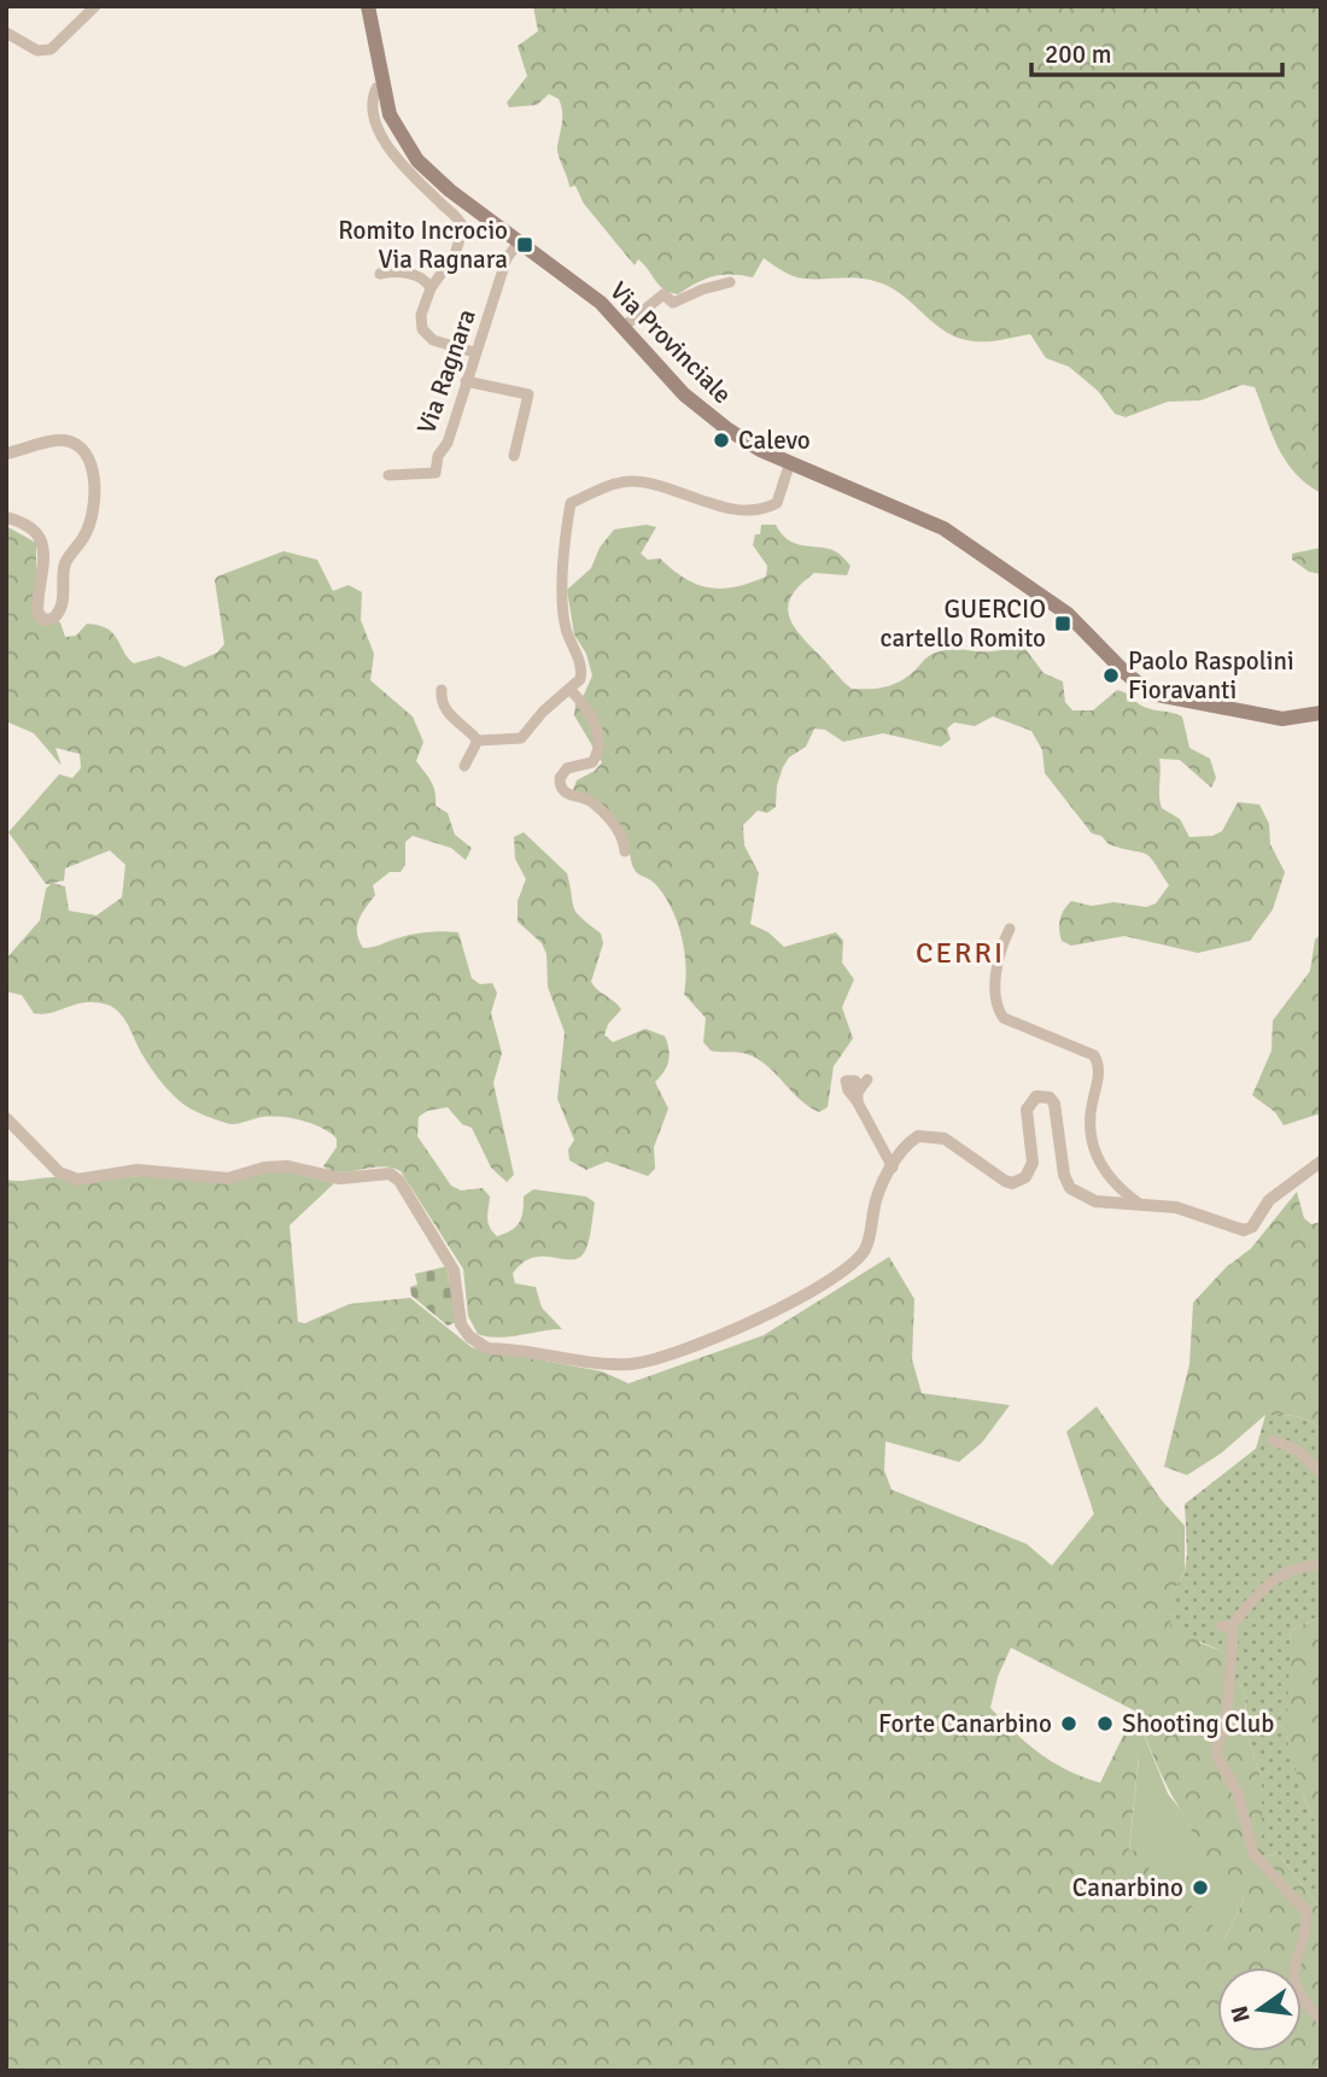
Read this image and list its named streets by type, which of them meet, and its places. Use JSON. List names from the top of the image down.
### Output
{
  "streets": {
    "main road": ["Via Provinciale"],
    "street": ["Via Ragnara"]
  },
  "crossings": [
    ["Via Provinciale", "Via Ragnara"]
  ],
  "districts": ["CERRI"],
  "places": {
    "transit": ["Romito Incrocio Via Ragnara", "GUERCIO cartello Romito"],
    "other": [
      "Calevo",
      "Paolo Raspolini Fioravanti",
      "Forte Canarbino",
      "Shooting Club",
      "Canarbino"
    ]
  },
  "scale_bar": "200 m",
  "north": "left"
}
